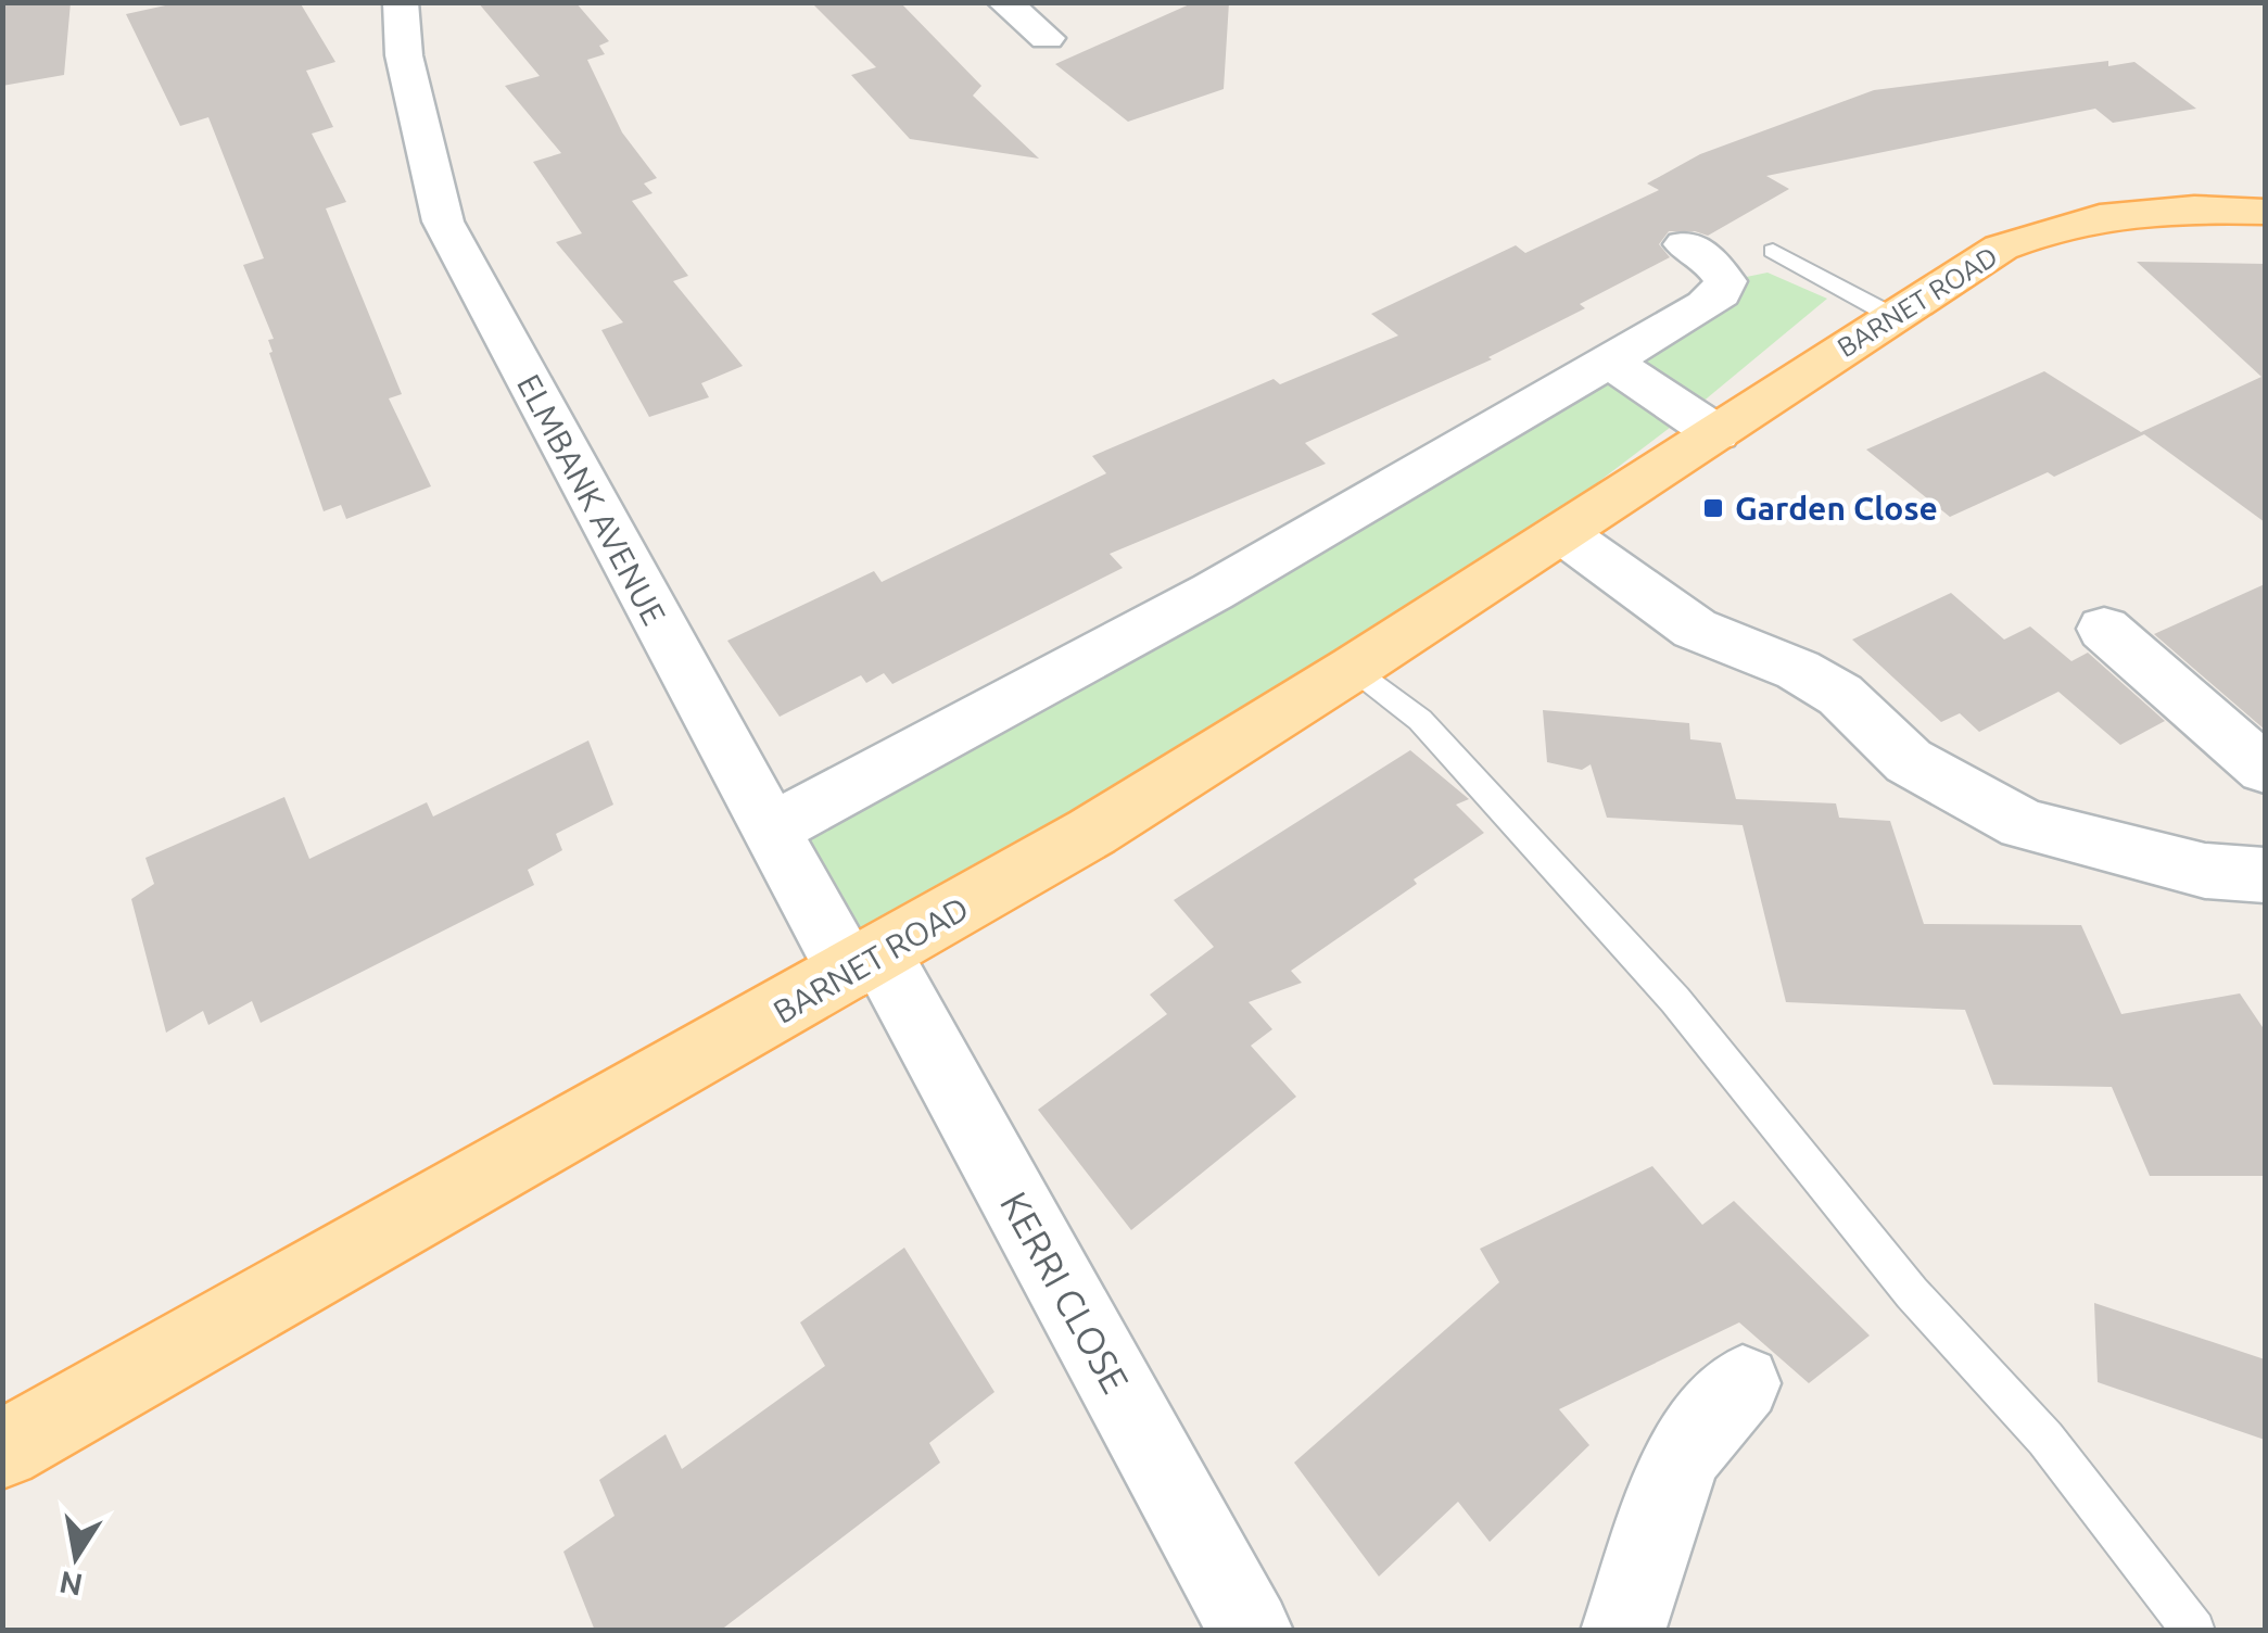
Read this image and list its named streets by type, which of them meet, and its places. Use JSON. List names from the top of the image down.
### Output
{
  "streets": {
    "main road": ["BARNET ROAD"],
    "street": ["ELMBANK AVENUE", "KERRI CLOSE"]
  },
  "crossings": [
    ["BARNET ROAD", "ELMBANK AVENUE"],
    ["BARNET ROAD", "KERRI CLOSE"],
    ["ELMBANK AVENUE", "KERRI CLOSE"]
  ],
  "places": {
    "transit": ["Garden Close"]
  },
  "north": "bottom"
}
